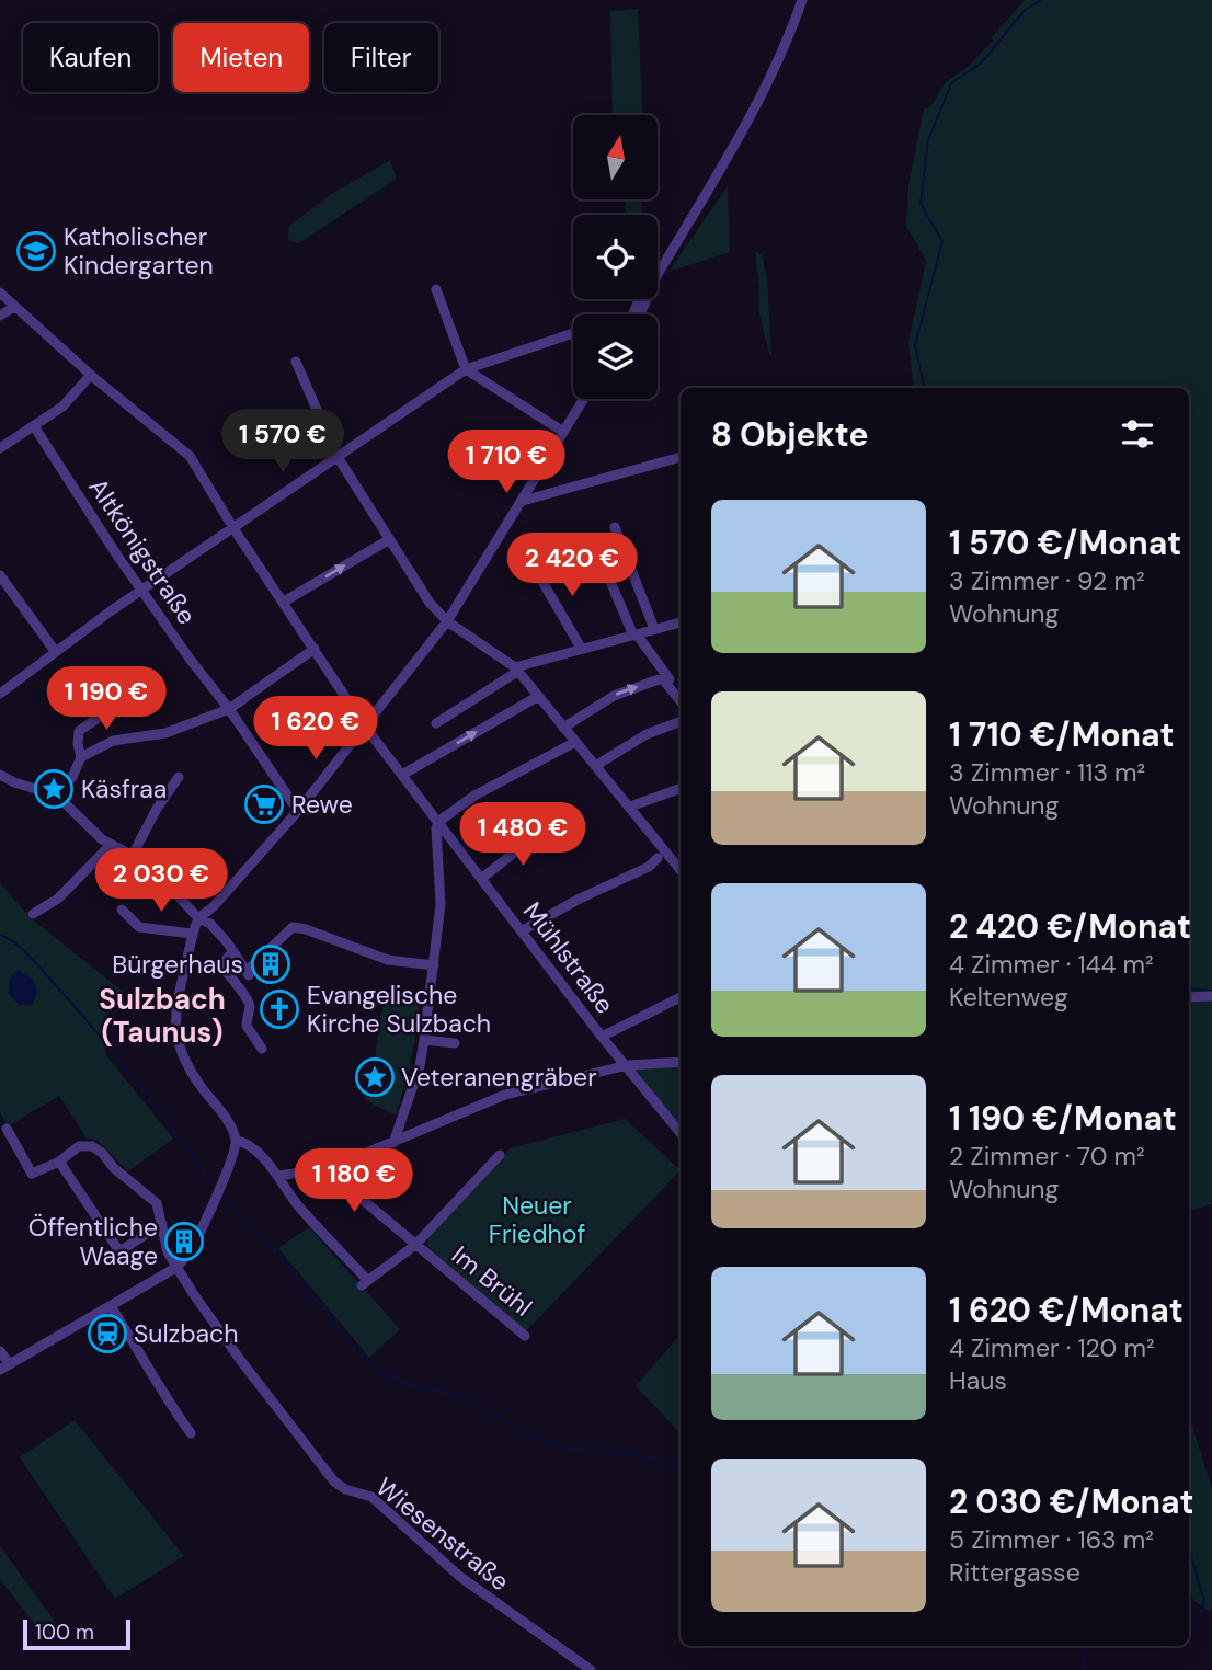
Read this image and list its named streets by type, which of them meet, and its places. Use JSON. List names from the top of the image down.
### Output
{
  "streets": {
    "street": [
      "Altkönigstraße",
      "Mühlstraße",
      "Im Brühl",
      "Wiesenstraße"
    ]
  },
  "districts": ["Sulzbach (Taunus)"],
  "parks": ["Neuer Friedhof"],
  "places": {
    "school or university": ["Katholischer Kindergarten"],
    "place": ["Käsfraa", "Veteranengräber"],
    "supermarket": ["Rewe"],
    "building": ["Bürgerhaus", "Öffentliche Waage"],
    "church": ["Evangelische Kirche Sulzbach"],
    "station": ["Sulzbach"]
  },
  "scale_bar": "100 m",
  "north": "top",
  "page": {
    "chip": ["Kaufen", "Mieten", "Filter"],
    "heading": "8 Objekte",
    "price": [
      "1 570 €",
      "1 710 €",
      "2 420 €",
      "1 190 €",
      "1 620 €",
      "1 480 €",
      "2 030 €",
      "1 180 €"
    ],
    "list": [
      {
        "name": "1 570 €/Monat",
        "note": "3 Zimmer · 92 m² · Wohnung"
      },
      {
        "name": "1 710 €/Monat",
        "note": "3 Zimmer · 113 m² · Wohnung"
      },
      {
        "name": "2 420 €/Monat",
        "note": "4 Zimmer · 144 m² · Keltenweg"
      },
      {
        "name": "1 190 €/Monat",
        "note": "2 Zimmer · 70 m² · Wohnung"
      },
      {
        "name": "1 620 €/Monat",
        "note": "4 Zimmer · 120 m² · Haus"
      },
      {
        "name": "2 030 €/Monat",
        "note": "5 Zimmer · 163 m² · Rittergasse"
      }
    ],
    "scale": "100 m"
  }
}
